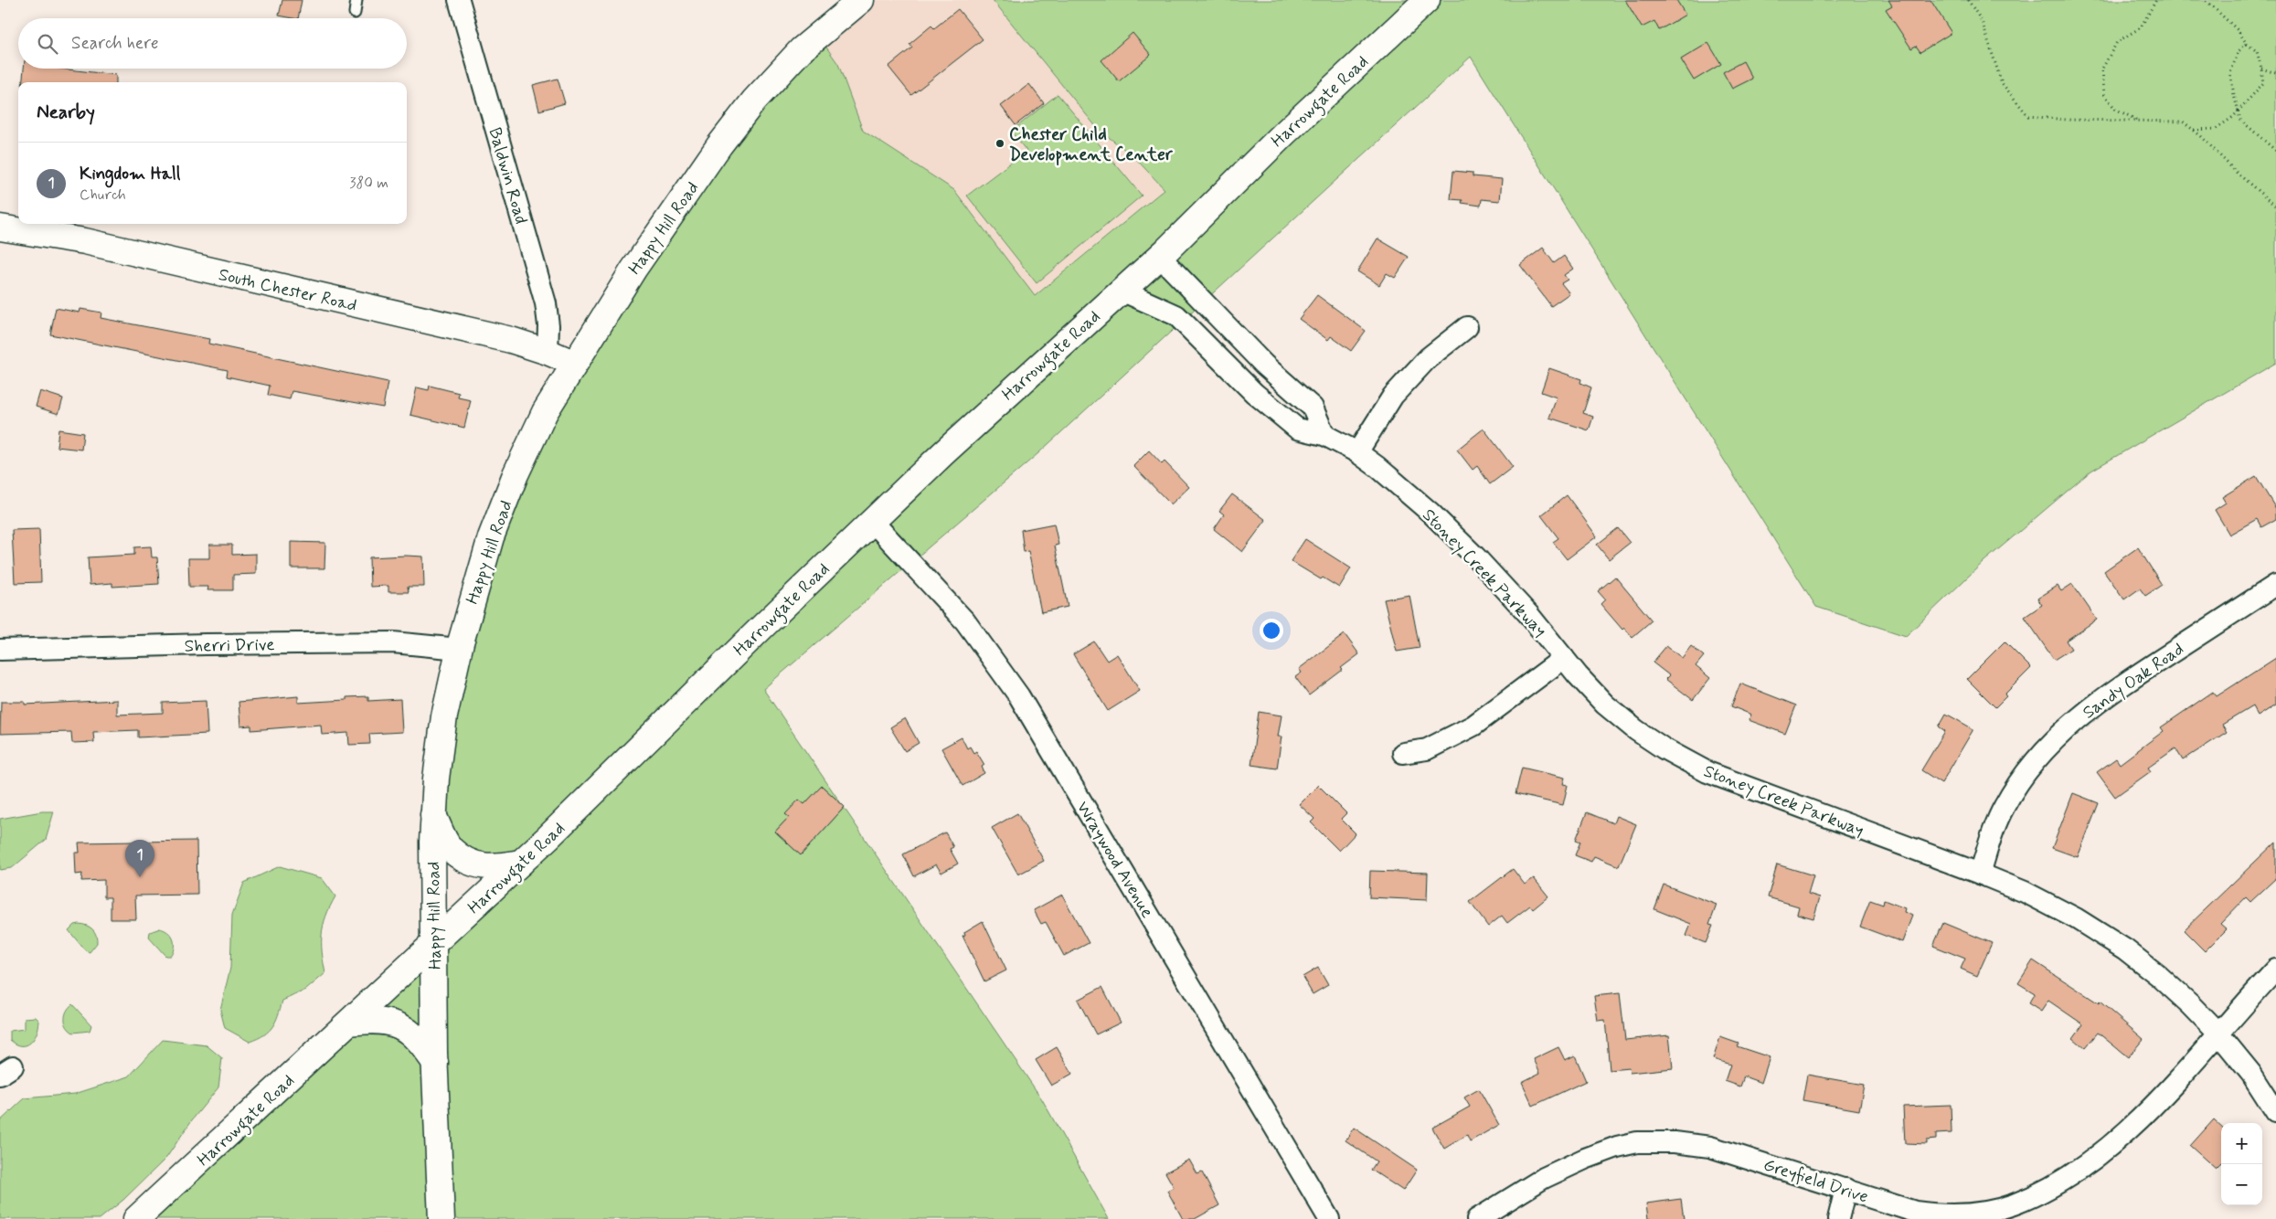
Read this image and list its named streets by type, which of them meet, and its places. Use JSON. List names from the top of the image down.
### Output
{
  "streets": {
    "main road": ["Harrowgate Road", "Happy Hill Road", "South Chester Road"],
    "street": [
      "Baldwin Road",
      "Stoney Creek Parkway",
      "Sherri Drive",
      "Sandy Oak Road",
      "Wraywood Avenue",
      "Greyfield Drive"
    ]
  },
  "crossings": [
    ["Harrowgate Road", "Happy Hill Road"],
    ["Harrowgate Road", "Stoney Creek Parkway"],
    ["Harrowgate Road", "Wraywood Avenue"],
    ["Baldwin Road", "South Chester Road"],
    ["Happy Hill Road", "South Chester Road"],
    ["Happy Hill Road", "Sherri Drive"],
    ["Stoney Creek Parkway", "Sandy Oak Road"],
    ["Stoney Creek Parkway", "Greyfield Drive"]
  ],
  "places": ["Chester Child Development Center"],
  "page": {
    "search": "Search here",
    "heading": "Nearby",
    "list": [
      {
        "mark": "1",
        "name": "Kingdom Hall",
        "note": "Church",
        "value": "380 m"
      }
    ],
    "pins": "1",
    "map_buttons": ["+", "−"]
  }
}
